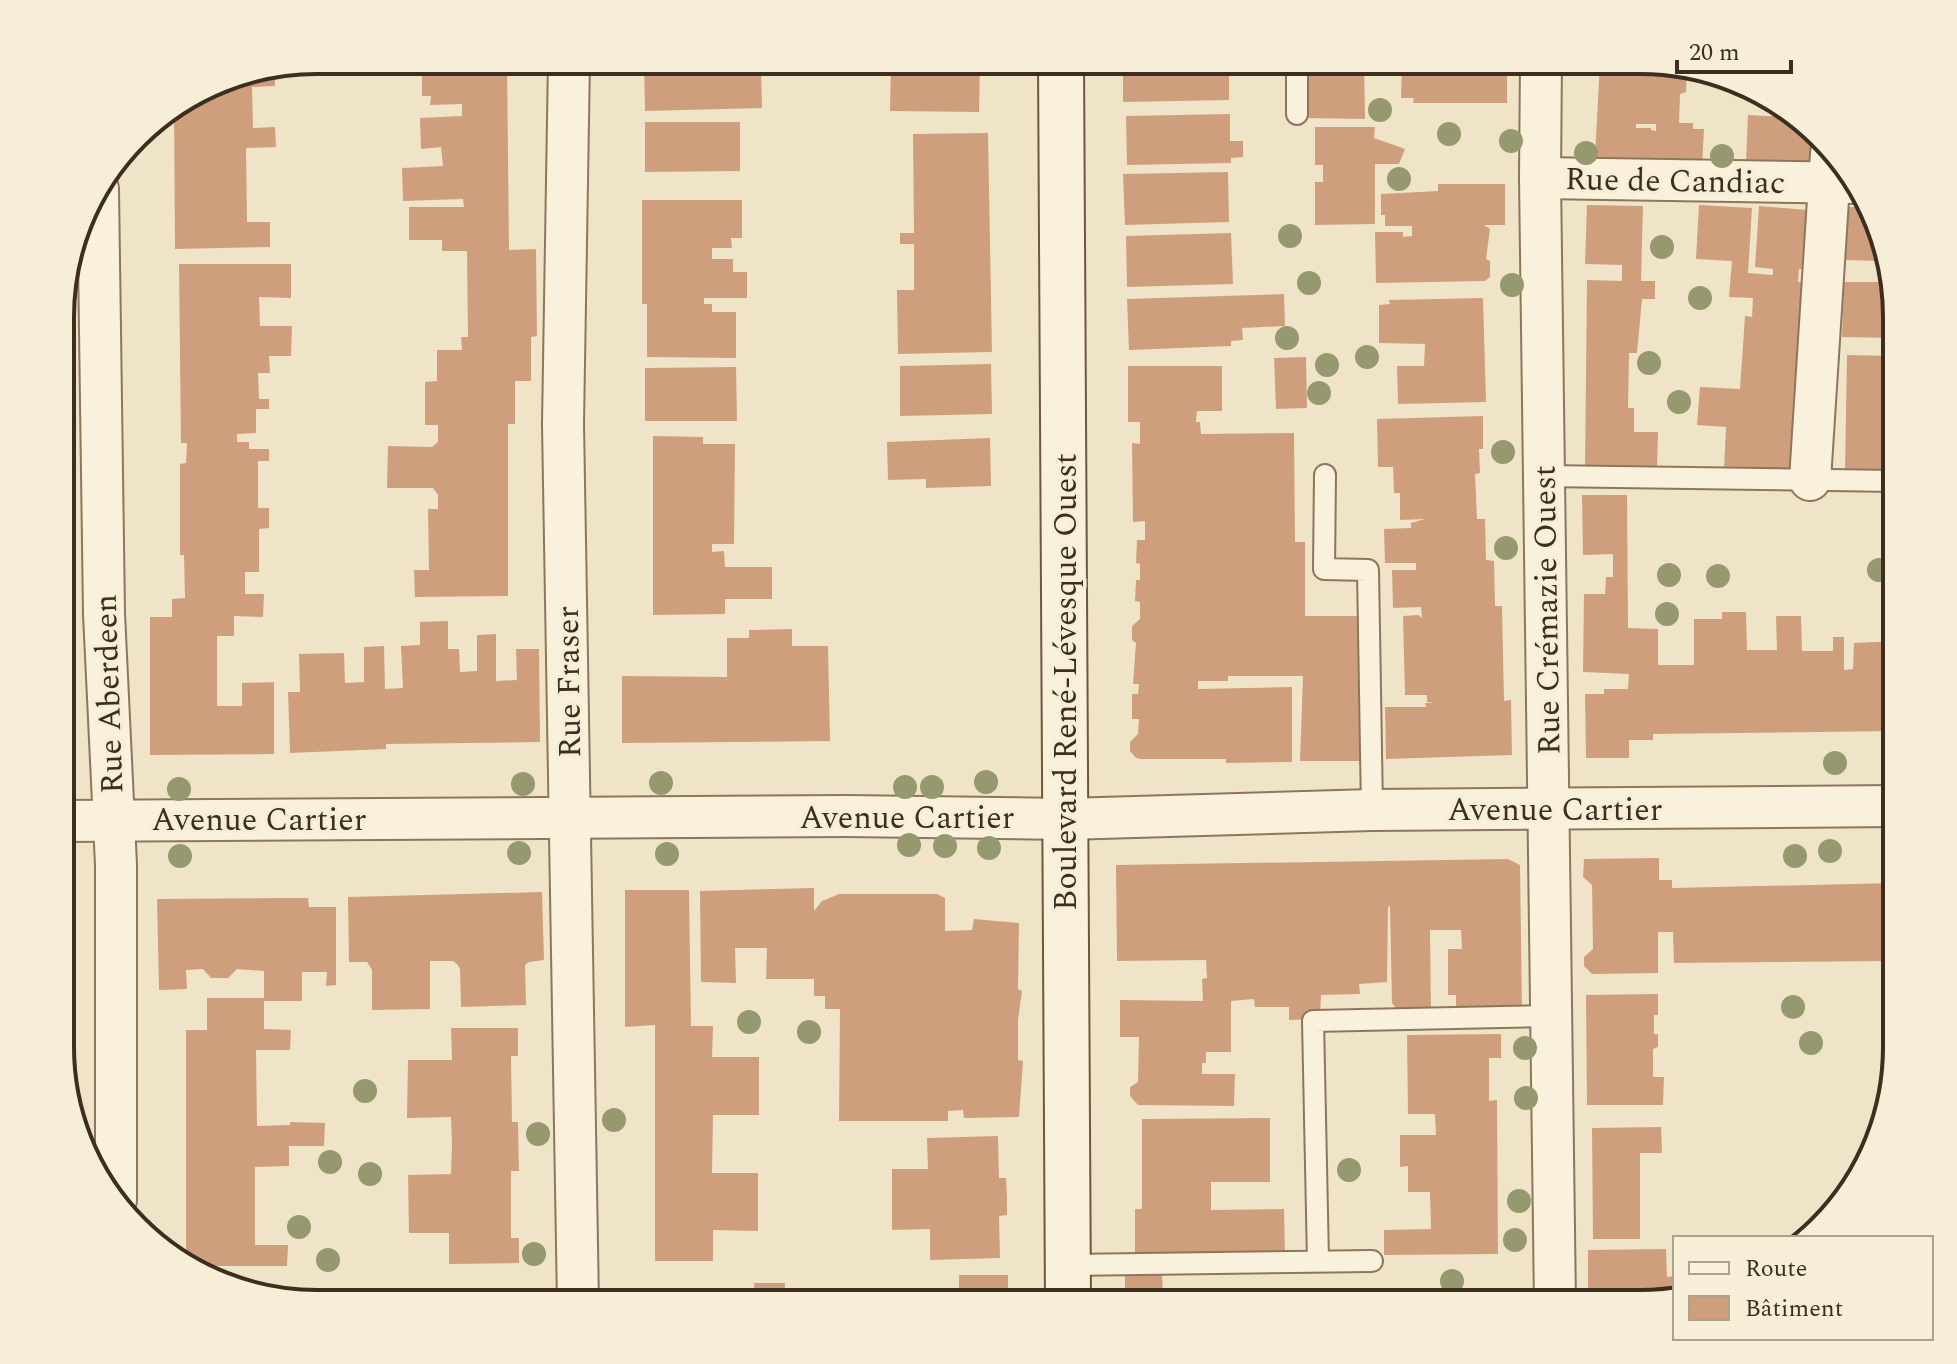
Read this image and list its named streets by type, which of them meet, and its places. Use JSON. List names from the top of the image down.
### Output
{
  "streets": {
    "main road": ["Boulevard René-Lévesque Ouest"],
    "street": [
      "Rue de Candiac",
      "Rue Crémazie Ouest",
      "Rue Fraser",
      "Rue Aberdeen",
      "Avenue Cartier"
    ]
  },
  "crossings": [
    ["Rue de Candiac", "Rue Crémazie Ouest"],
    ["Rue Crémazie Ouest", "Avenue Cartier"],
    ["Rue Fraser", "Avenue Cartier"],
    ["Boulevard René-Lévesque Ouest", "Avenue Cartier"],
    ["Rue Aberdeen", "Avenue Cartier"]
  ],
  "legend": ["Route", "Bâtiment"],
  "scale_bar": "20 m"
}
